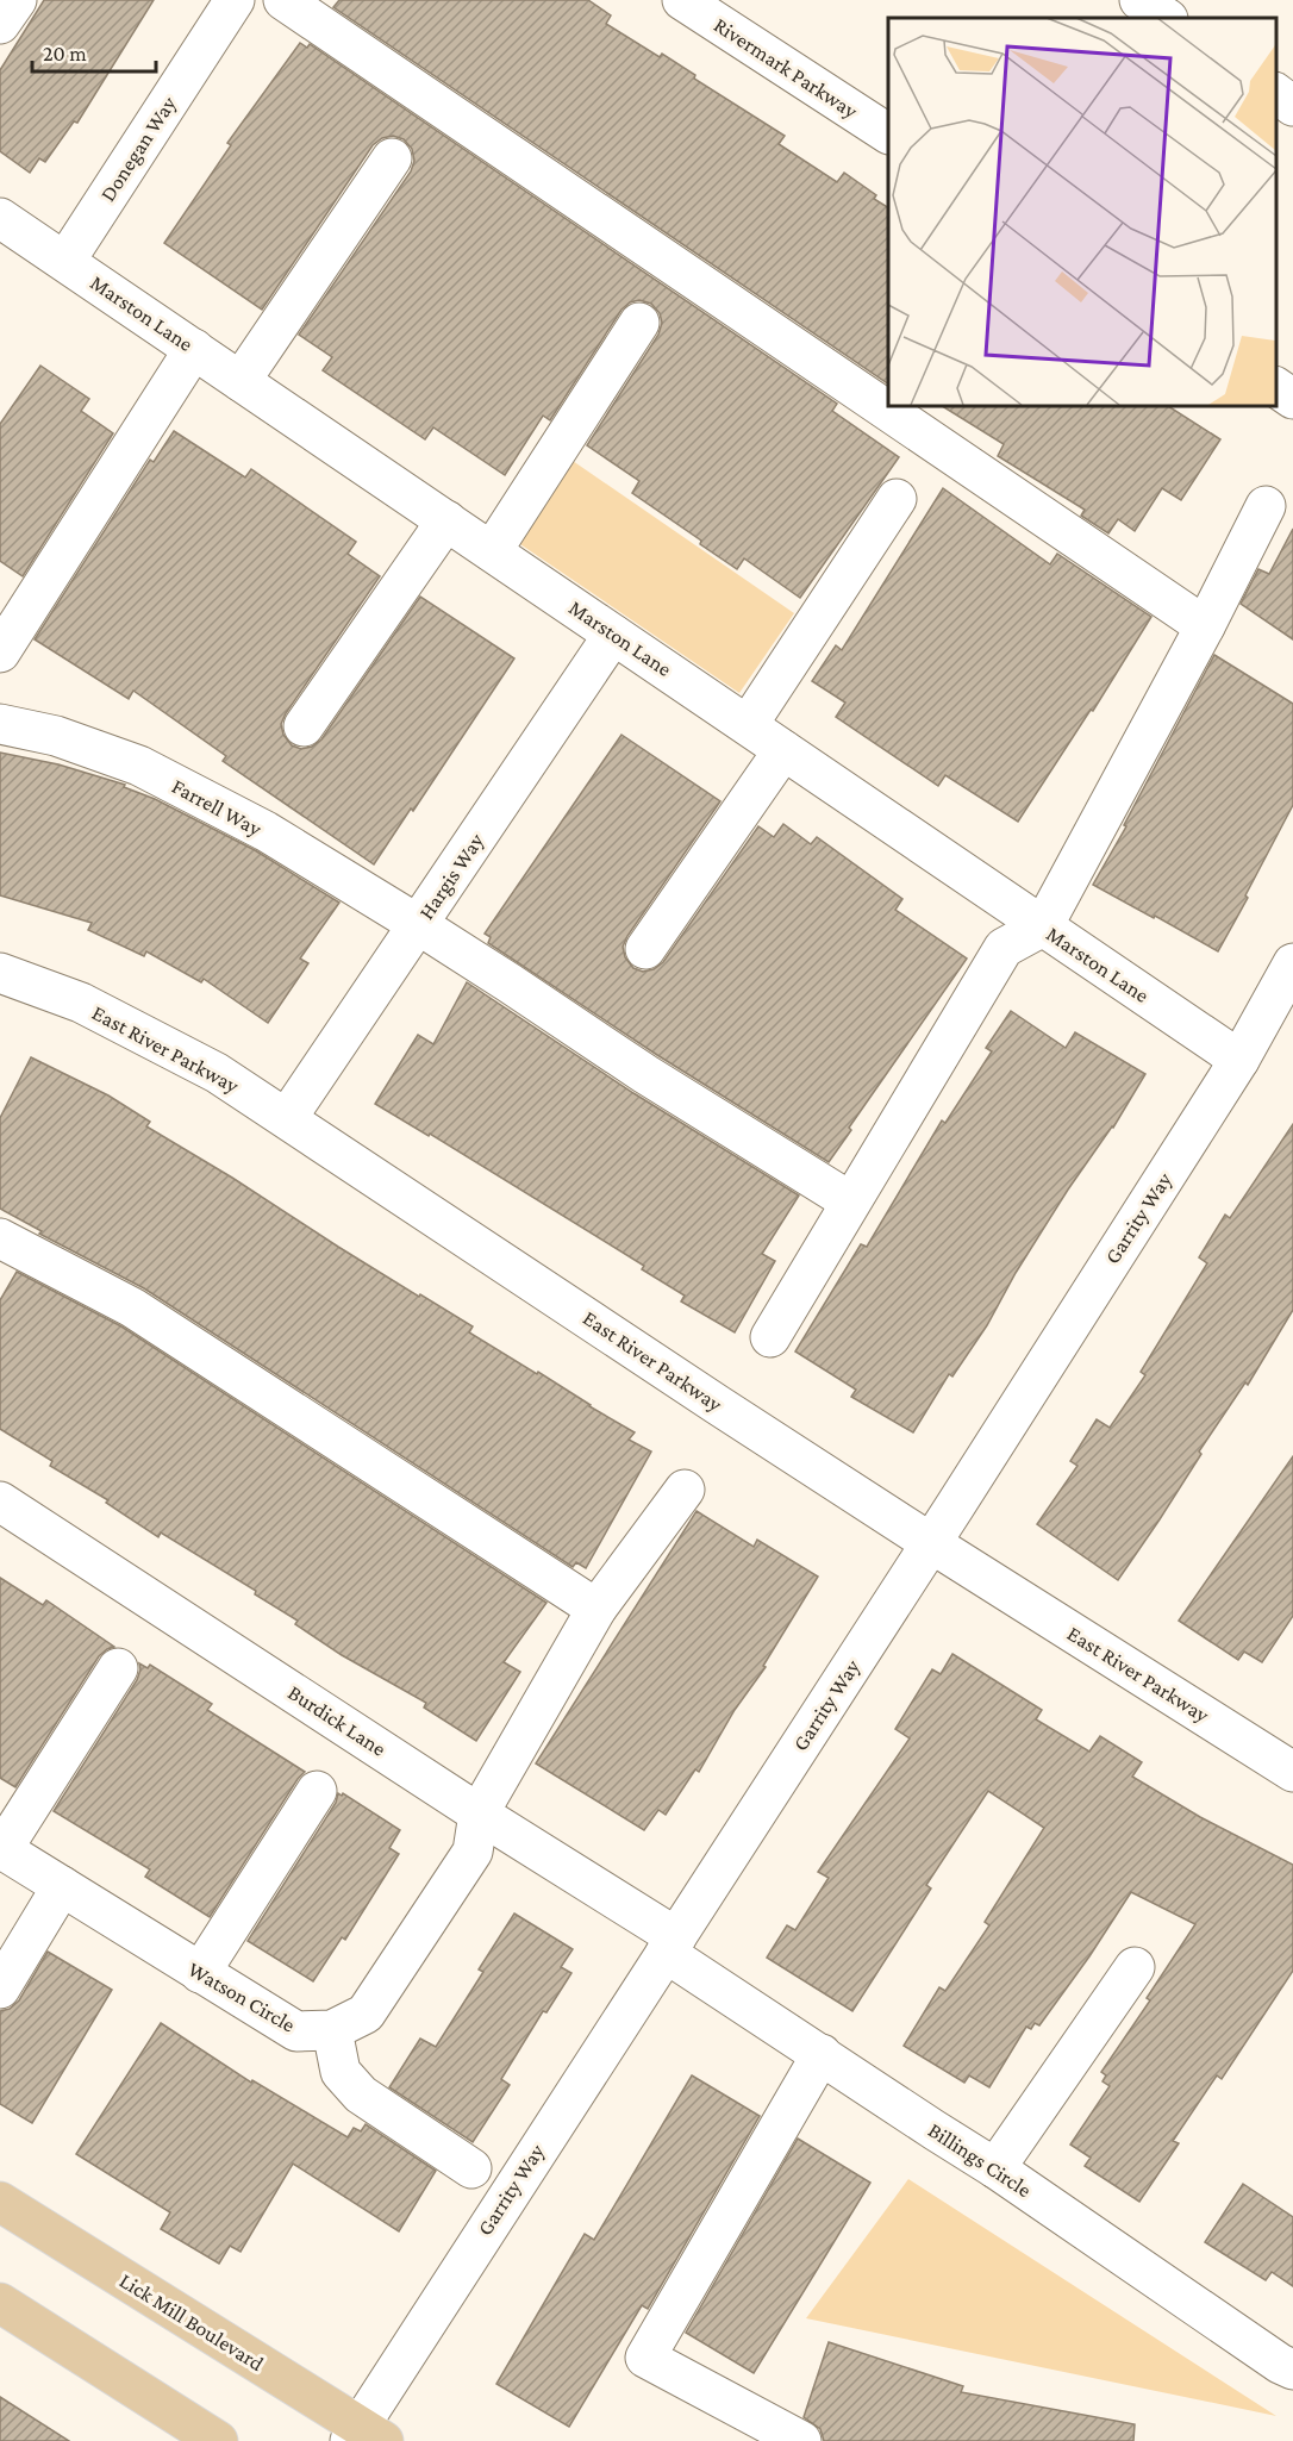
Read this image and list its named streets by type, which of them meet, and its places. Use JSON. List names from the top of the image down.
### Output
{
  "streets": {
    "main road": ["Lick Mill Boulevard"],
    "street": [
      "Rivermark Parkway",
      "Donegan Way",
      "Marston Lane",
      "Farrell Way",
      "Hargis Way",
      "East River Parkway",
      "Garrity Way",
      "Burdick Lane",
      "Watson Circle",
      "Billings Circle"
    ]
  },
  "crossings": [
    ["Donegan Way", "Marston Lane"],
    ["Marston Lane", "Hargis Way"],
    ["Marston Lane", "Garrity Way"],
    ["Farrell Way", "Hargis Way"],
    ["Hargis Way", "East River Parkway"],
    ["East River Parkway", "Garrity Way"],
    ["Garrity Way", "Burdick Lane"],
    ["Garrity Way", "Billings Circle"],
    ["Garrity Way", "Lick Mill Boulevard"],
    ["Burdick Lane", "Watson Circle"],
    ["Burdick Lane", "Billings Circle"]
  ],
  "scale_bar": "20 m"
}
